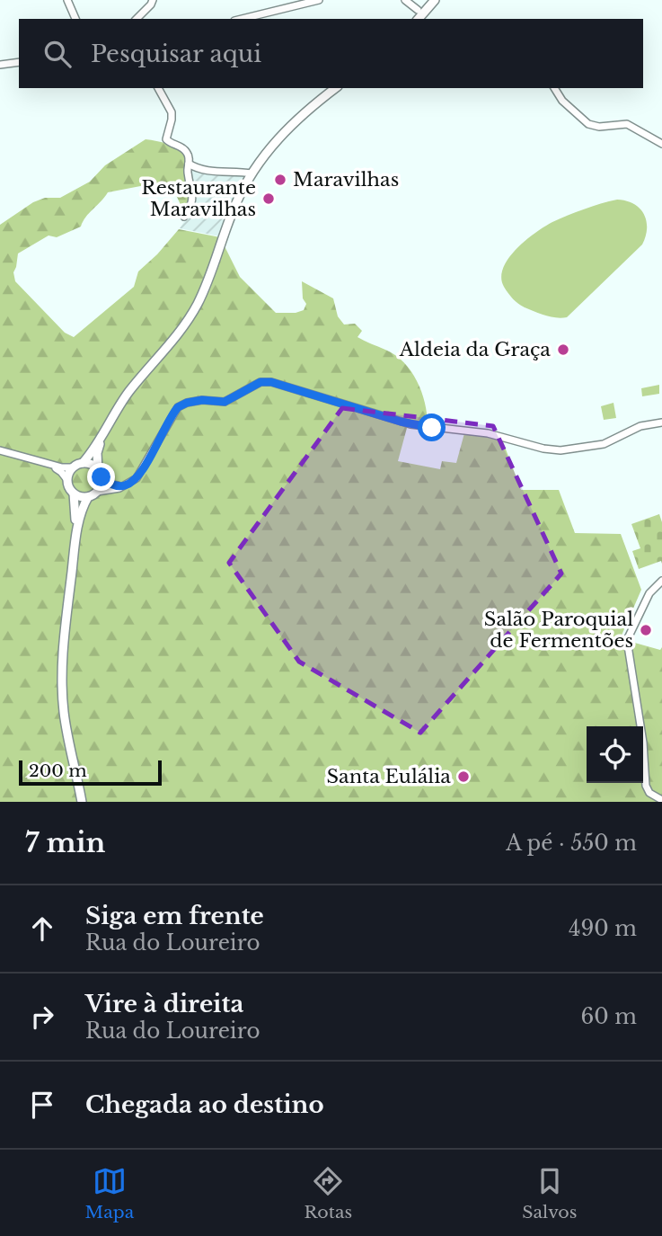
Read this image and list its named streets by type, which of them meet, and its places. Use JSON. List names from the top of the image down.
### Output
{
  "places": [
    "Maravilhas",
    "Restaurante Maravilhas",
    "Aldeia da Graça",
    "Salão Paroquial de Fermentões",
    "Santa Eulália"
  ],
  "scale_bar": "200 m",
  "page": {
    "search": "Pesquisar aqui",
    "scale": "200 m",
    "heading": ["7 min", "A pé · 550 m"],
    "list": [
      ["Siga em frente", "Rua do Loureiro", "490 m"],
      ["Vire à direita", "Rua do Loureiro", "60 m"],
      "Chegada ao destino"
    ],
    "nav": ["Mapa", "Rotas", "Salvos"]
  }
}
